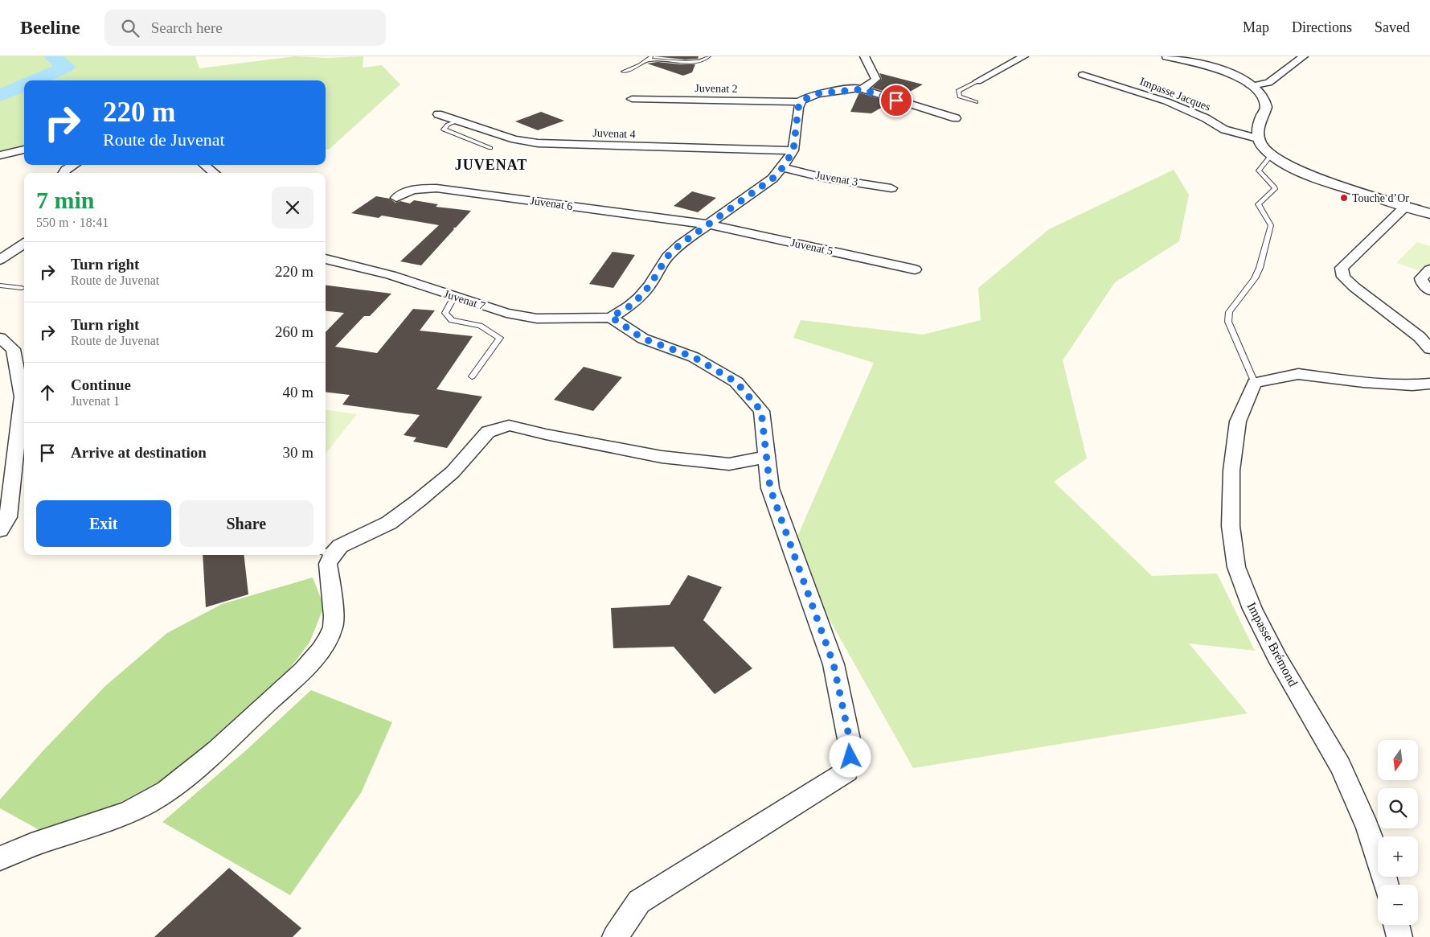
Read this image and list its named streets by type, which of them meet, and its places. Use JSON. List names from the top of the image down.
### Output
{
  "streets": {
    "street": [
      "Juvenat 2",
      "Impasse Jacques",
      "Juvenat 4",
      "Juvenat 3",
      "Juvenat 6",
      "Juvenat 5",
      "Juvenat 7",
      "Impasse Brémond"
    ]
  },
  "crossings": [
    ["Juvenat 6", "Juvenat 5"]
  ],
  "districts": ["JUVENAT"],
  "places": ["Touche d’Or"],
  "north": "bottom",
  "page": {
    "header": "Beeline",
    "search": "Search here",
    "nav": ["Map", "Directions", "Saved"],
    "turn": ["220 m", "Route de Juvenat"],
    "heading": ["7 min", "550 m · 18:41"],
    "list": [
      {
        "name": "Turn right",
        "note": "Route de Juvenat",
        "value": "220 m"
      },
      {
        "name": "Turn right",
        "note": "Route de Juvenat",
        "value": "260 m"
      },
      {
        "name": "Continue",
        "note": "Juvenat 1",
        "value": "40 m"
      },
      {
        "name": "Arrive at destination",
        "value": "30 m"
      }
    ],
    "buttons": ["Exit", "Share"],
    "map_buttons": ["+", "−"]
  }
}
